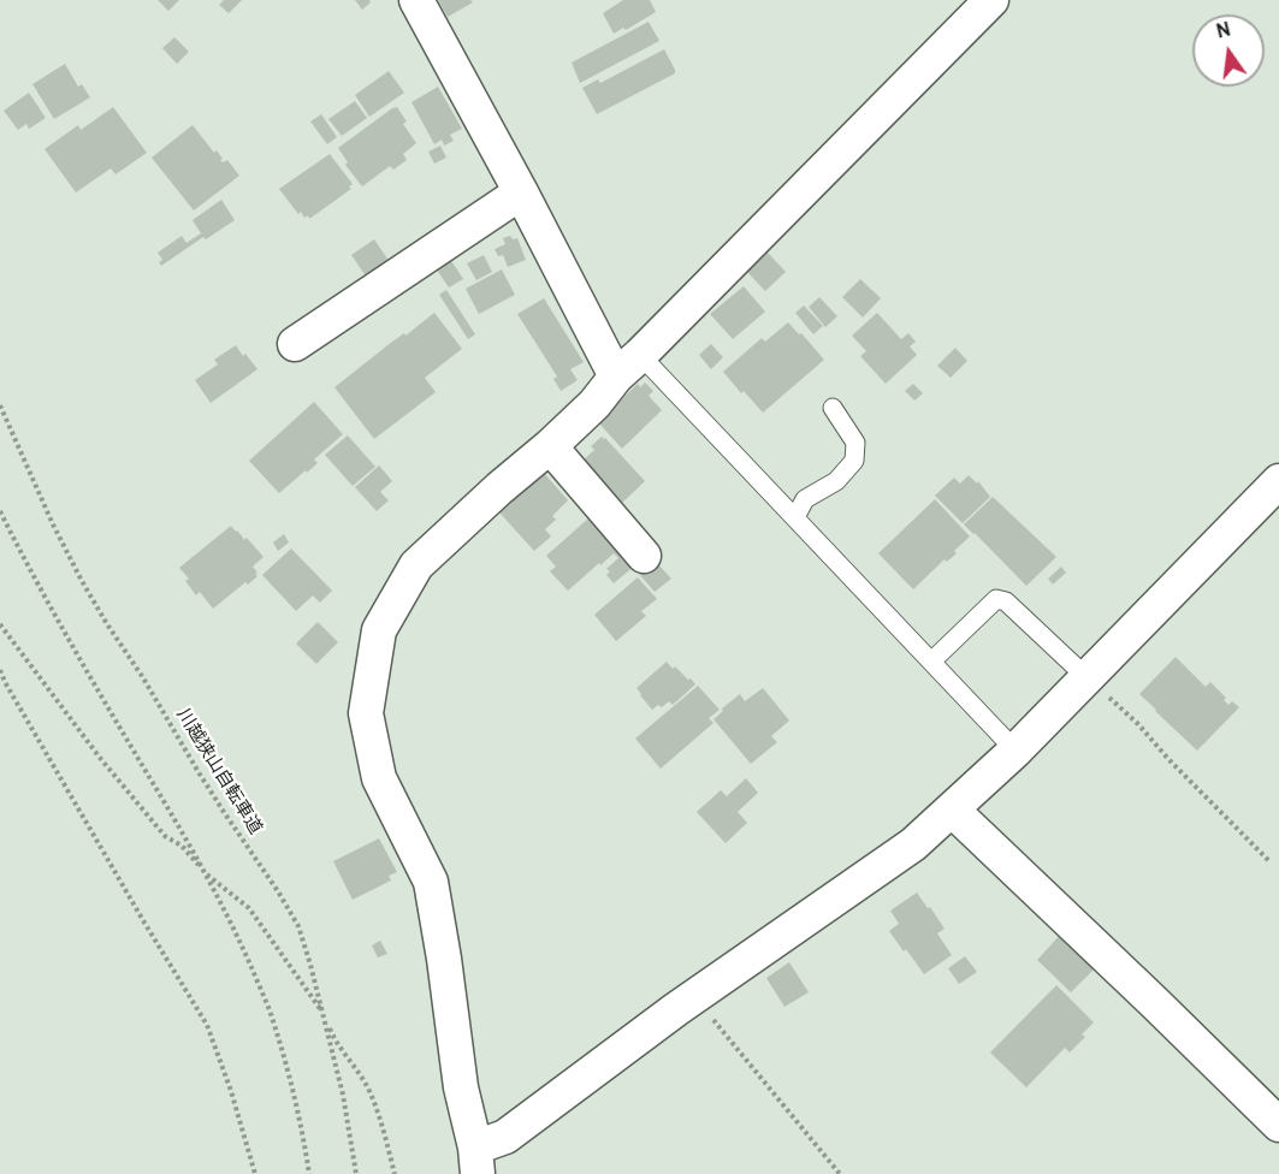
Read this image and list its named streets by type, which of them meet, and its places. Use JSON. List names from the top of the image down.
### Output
{
  "streets": {
    "path": ["川越狭山自転車道"]
  },
  "north": "top"
}
